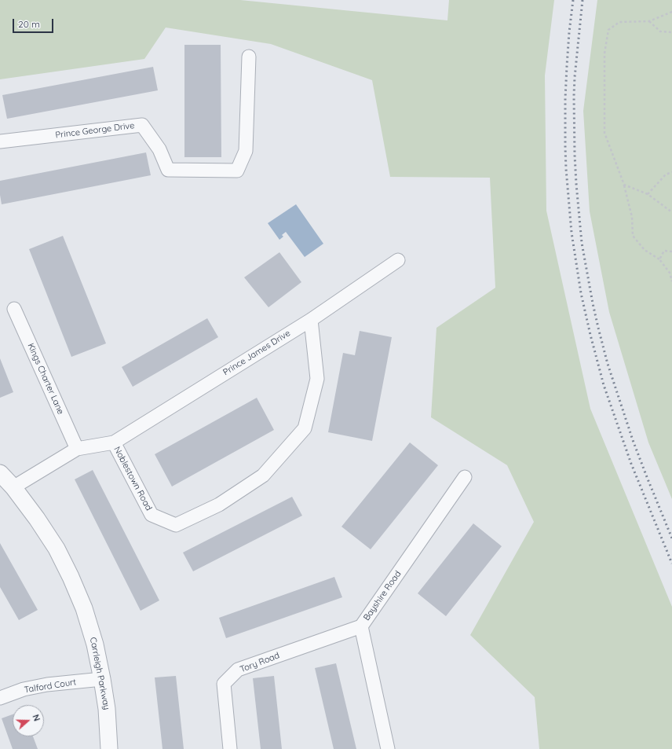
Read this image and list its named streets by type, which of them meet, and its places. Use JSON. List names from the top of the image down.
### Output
{
  "streets": {
    "street": [
      "Prince George Drive",
      "Prince James Drive",
      "Kings Charter Lane",
      "Noblestown Road",
      "Bayshire Road",
      "Tory Road",
      "Carrleigh Parkway",
      "Talford Court"
    ]
  },
  "crossings": [
    ["Prince James Drive", "Noblestown Road"],
    ["Kings Charter Lane", "Noblestown Road"],
    ["Noblestown Road", "Carrleigh Parkway"],
    ["Bayshire Road", "Tory Road"],
    ["Carrleigh Parkway", "Talford Court"]
  ],
  "scale_bar": "20 m",
  "north": "right"
}
